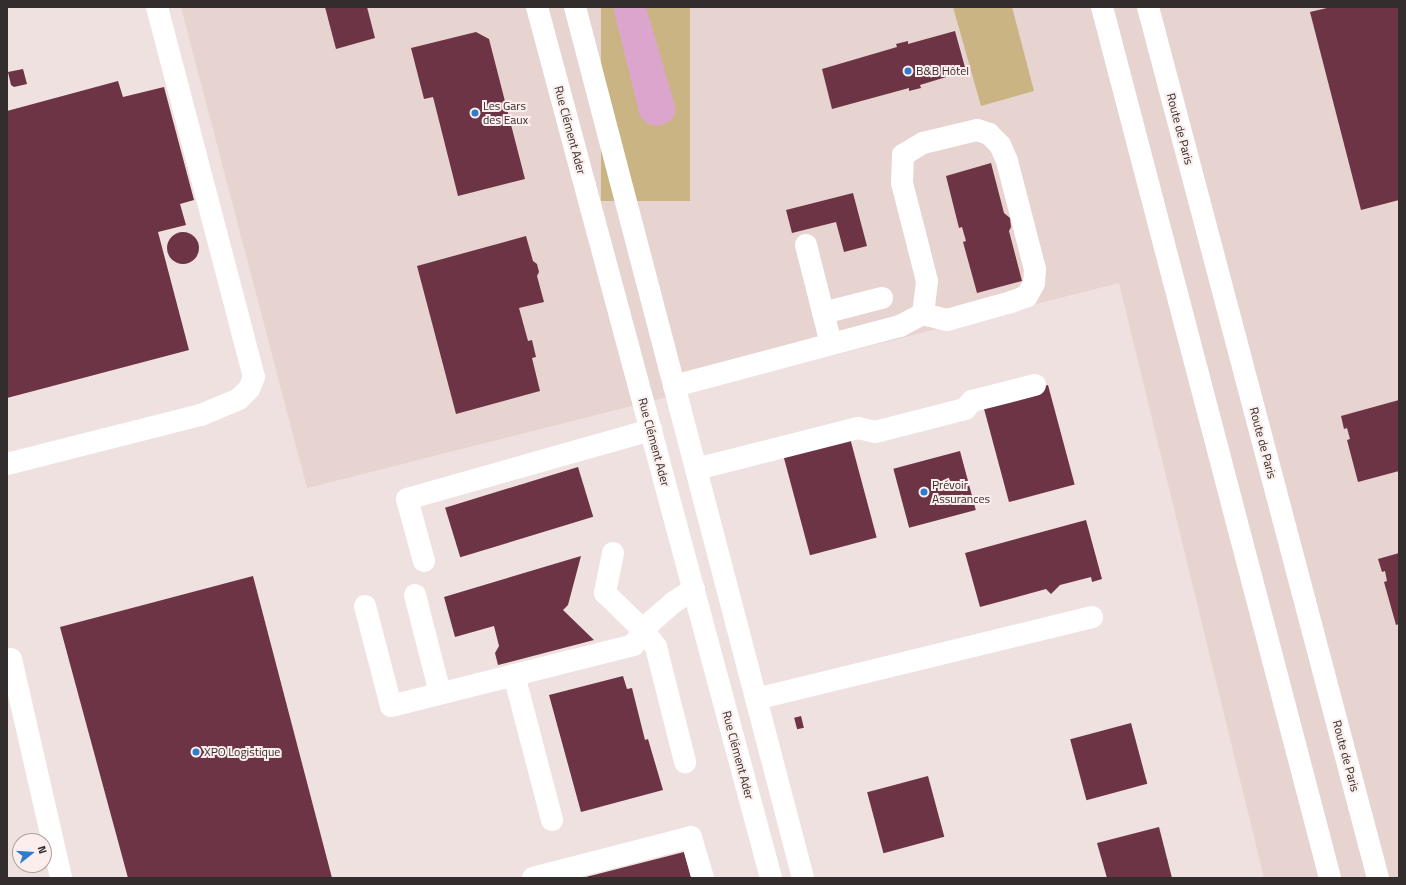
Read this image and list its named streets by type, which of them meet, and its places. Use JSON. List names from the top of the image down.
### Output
{
  "streets": {
    "street": ["Route de Paris", "Rue Clément Ader"]
  },
  "places": [
    "B&B Hôtel",
    "Les Gars des Eaux",
    "Prévoir Assurances",
    "XPO Logistique"
  ],
  "north": "right"
}
